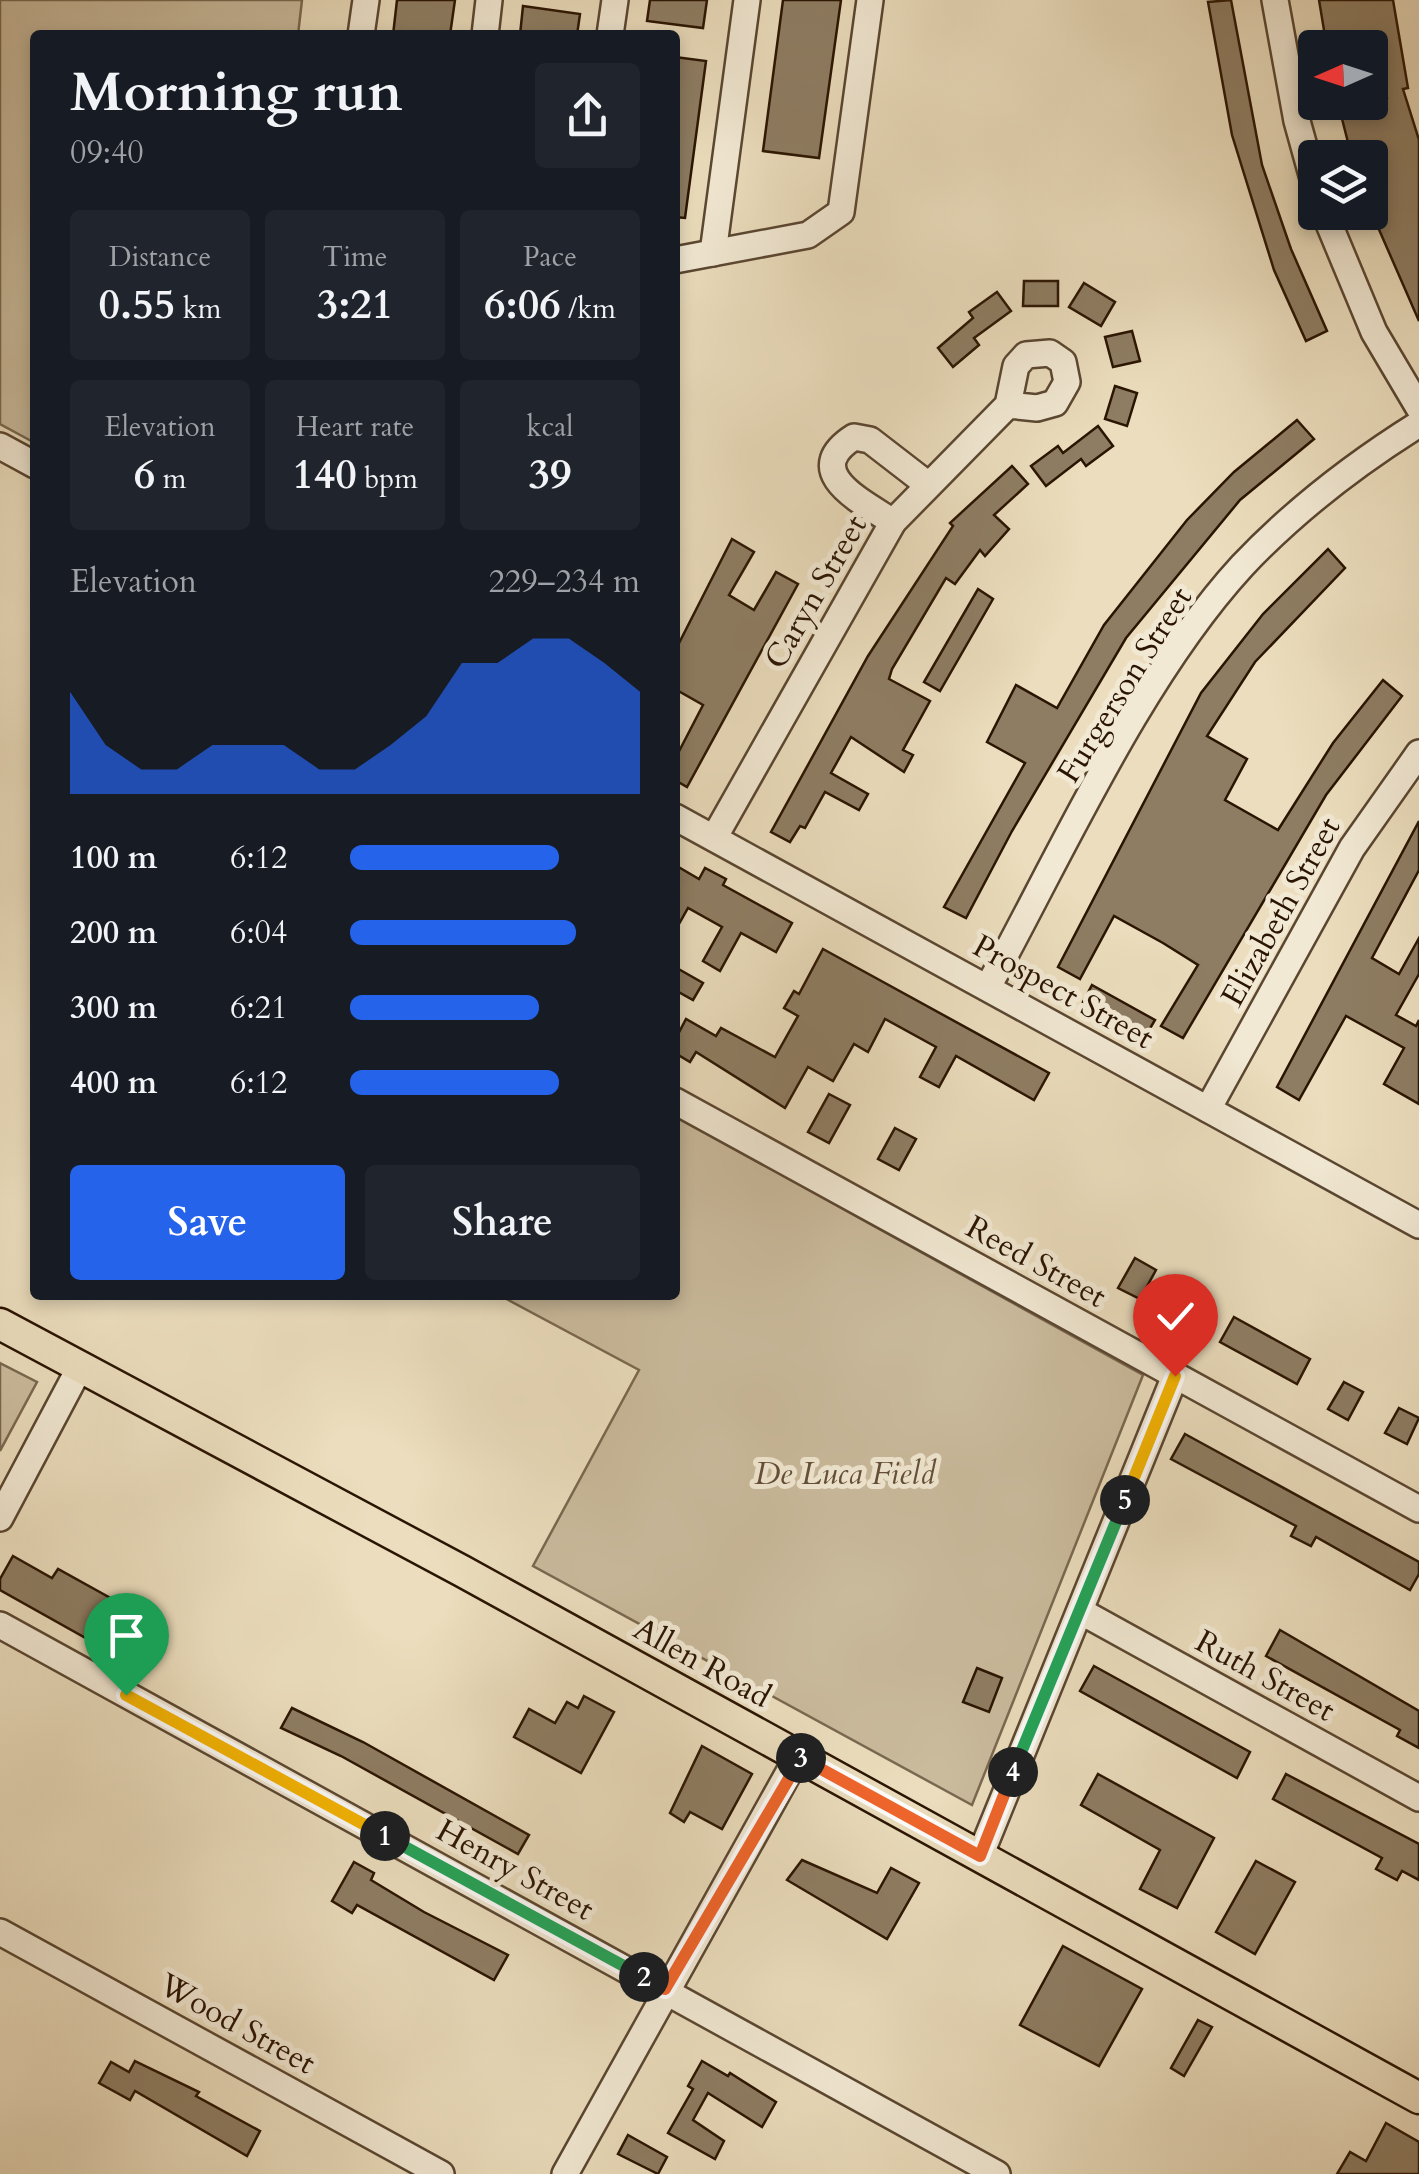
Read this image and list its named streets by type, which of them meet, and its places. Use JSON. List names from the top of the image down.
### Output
{
  "streets": {
    "main road": ["Allen Road"],
    "street": [
      "Caryn Street",
      "Furgerson Street",
      "Elizabeth Street",
      "Prospect Street",
      "Reed Street",
      "Ruth Street",
      "Henry Street",
      "Wood Street"
    ]
  },
  "crossings": [
    ["Caryn Street", "Prospect Street"],
    ["Furgerson Street", "Prospect Street"],
    ["Elizabeth Street", "Prospect Street"]
  ],
  "parks": ["De Luca Field"],
  "north": "left",
  "page": {
    "heading": ["Morning run", "09:40"],
    "stats": [
      ["Distance", "0.55 km"],
      ["Time", "3:21"],
      ["Pace", "6:06 /km"],
      ["Elevation", "6 m"],
      ["Heart rate", "140 bpm"],
      ["kcal", "39"]
    ],
    "chart": ["Elevation", "229–234 m"],
    "list": [
      {
        "name": "100 m",
        "note": "6:12"
      },
      {
        "name": "200 m",
        "note": "6:04"
      },
      {
        "name": "300 m",
        "note": "6:21"
      },
      {
        "name": "400 m",
        "note": "6:12"
      }
    ],
    "buttons": ["Save", "Share"],
    "pins": [
      "5",
      "3",
      "4",
      "1",
      "2"
    ]
  }
}
